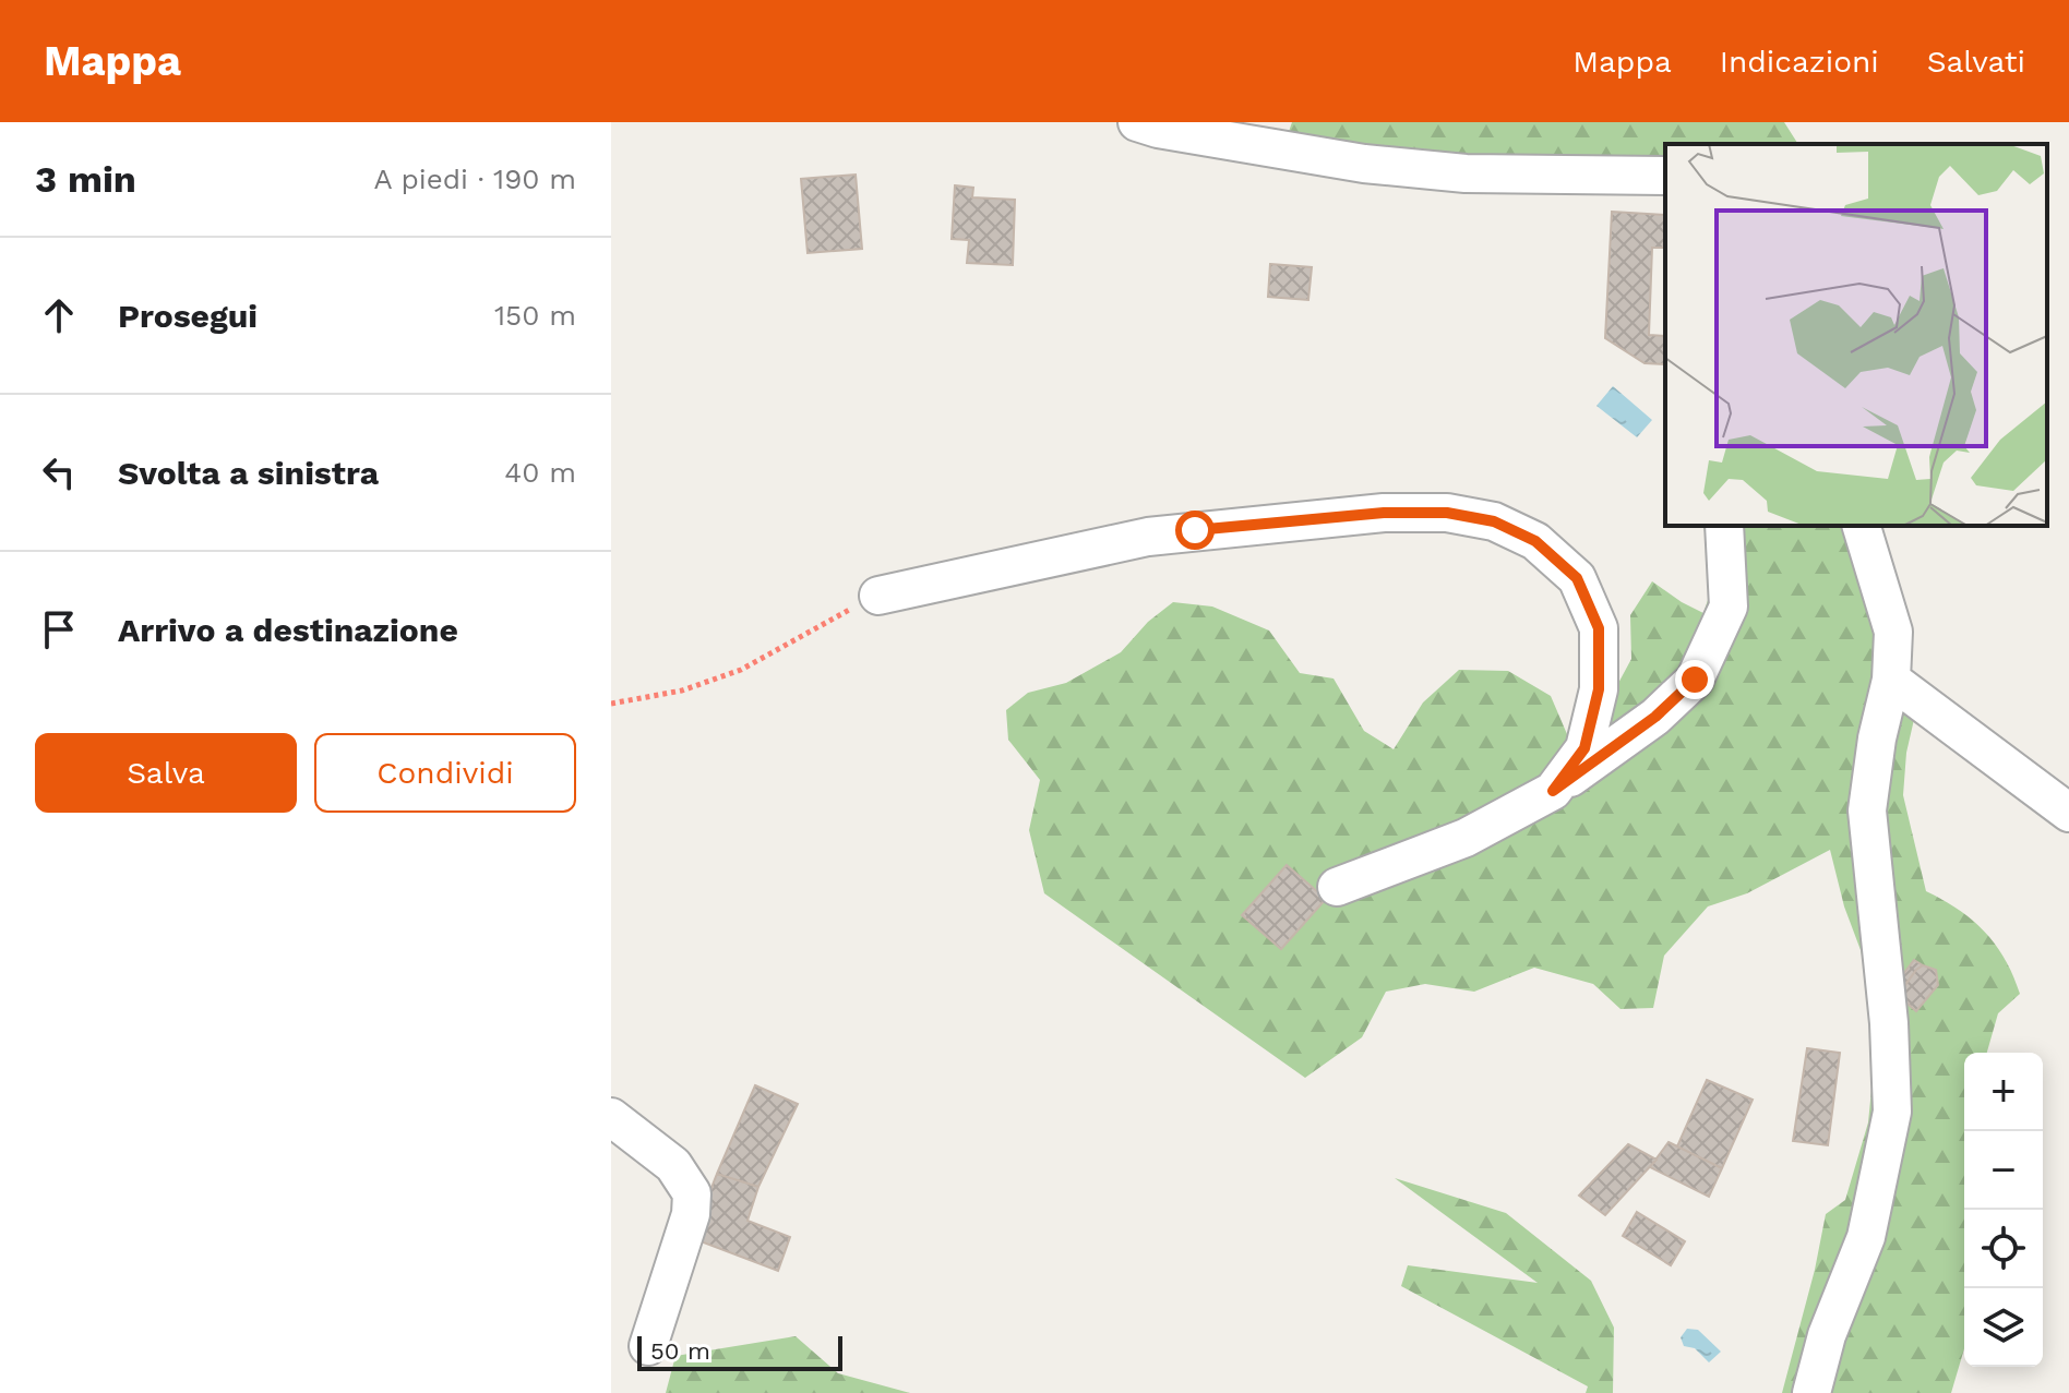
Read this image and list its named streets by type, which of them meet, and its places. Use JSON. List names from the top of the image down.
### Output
{
  "scale_bar": "50 m",
  "page": {
    "header": "Mappa",
    "nav": ["Mappa", "Indicazioni", "Salvati"],
    "heading": ["3 min", "A piedi · 190 m"],
    "list": [
      ["Prosegui", "150 m"],
      ["Svolta a sinistra", "40 m"],
      "Arrivo a destinazione"
    ],
    "buttons": ["Salva", "Condividi"],
    "map_buttons": ["+", "−"],
    "scale": "50 m"
  }
}
